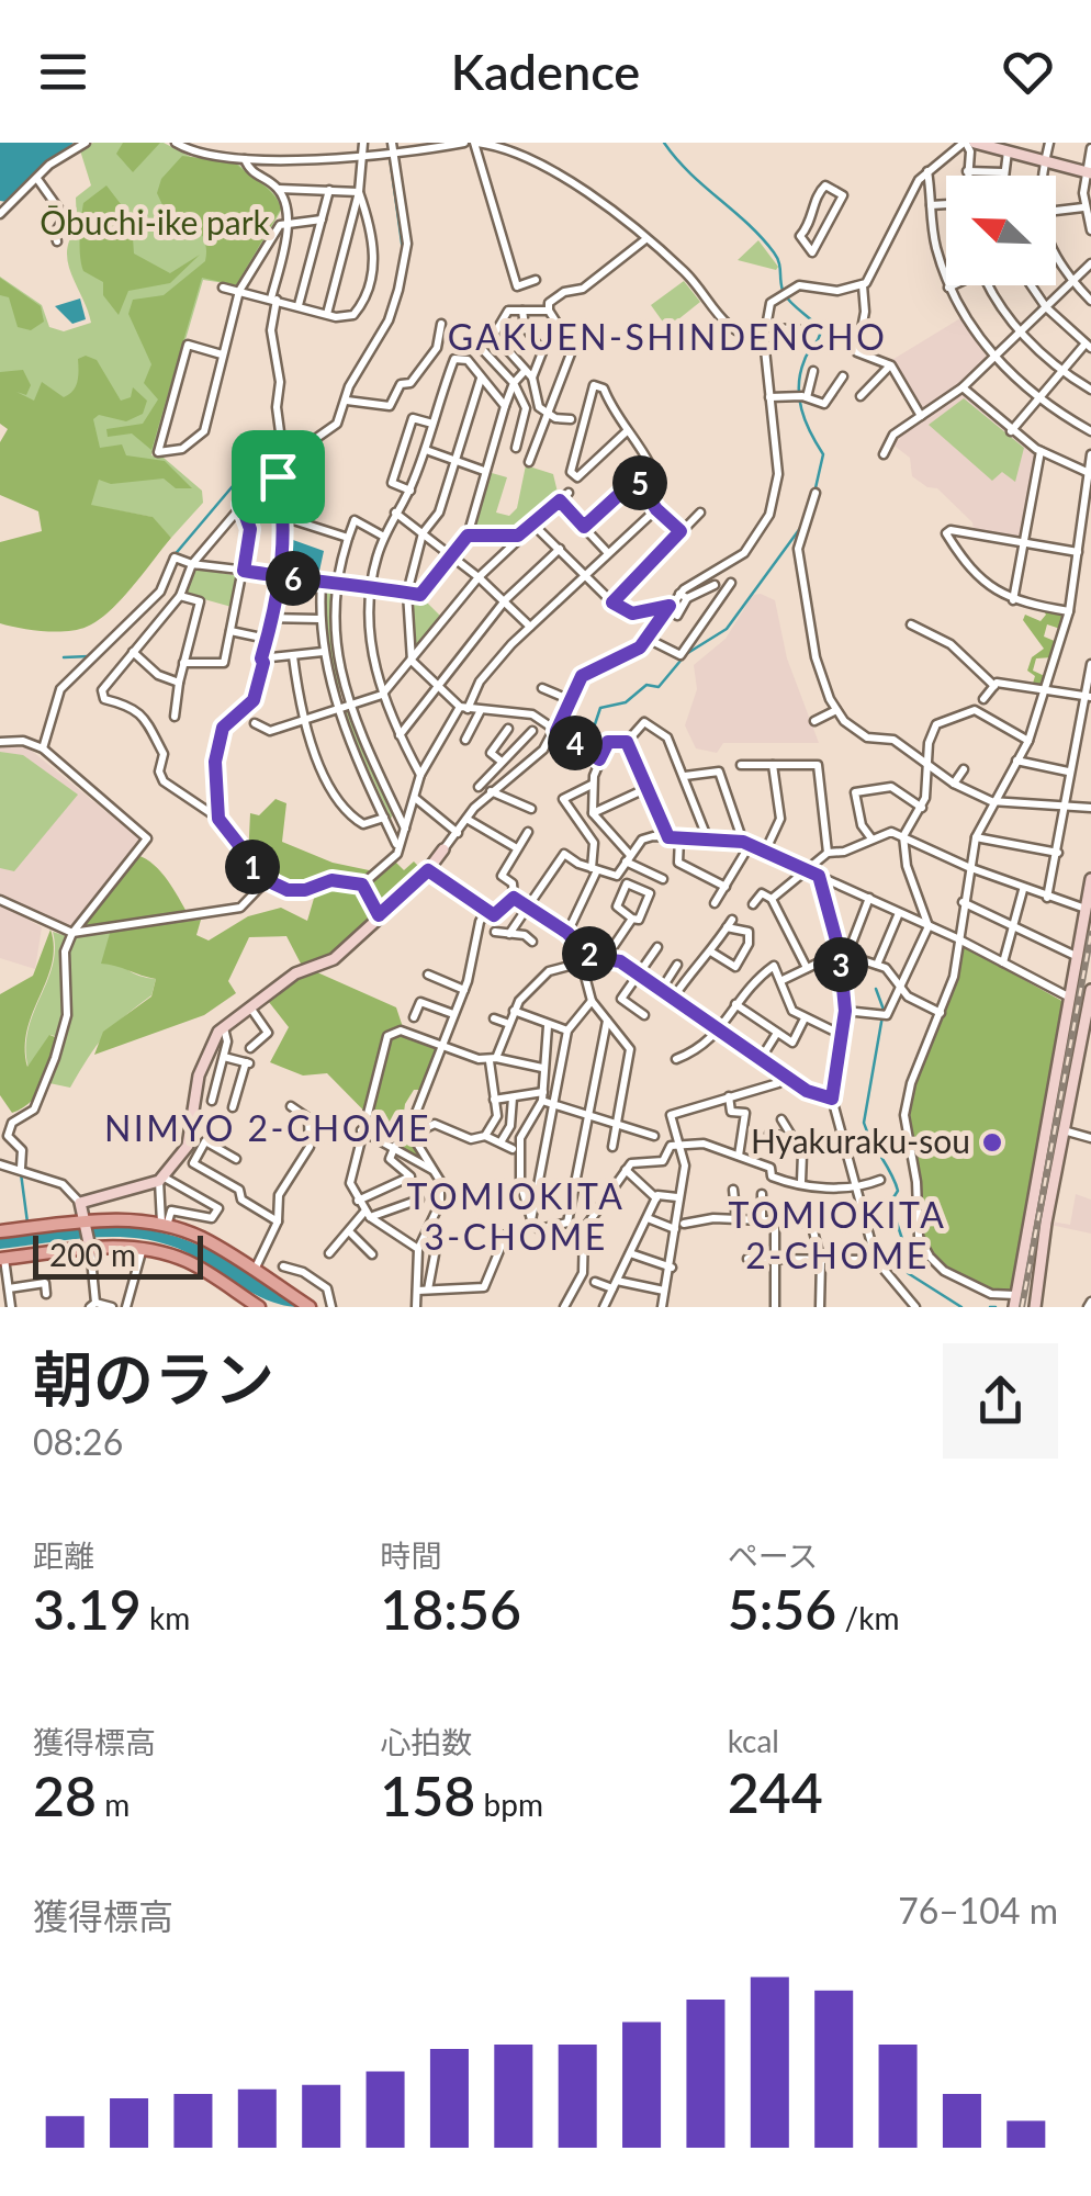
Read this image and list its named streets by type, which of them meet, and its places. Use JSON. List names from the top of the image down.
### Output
{
  "districts": [
    "GAKUEN-SHINDENCHO",
    "NIMYO 2-CHOME",
    "TOMIOKITA 3-CHOME",
    "TOMIOKITA 2-CHOME"
  ],
  "parks": ["Ōbuchi-ike park"],
  "places": ["Hyakuraku-sou"],
  "scale_bar": "200 m",
  "north": "top left",
  "page": {
    "header": "Kadence",
    "pins": [
      "5",
      "6",
      "4",
      "1",
      "2",
      "3"
    ],
    "scale": "200 m",
    "heading": ["朝のラン", "08:26"],
    "stats": [
      ["距離", "3.19 km"],
      ["時間", "18:56"],
      ["ペース", "5:56 /km"],
      ["獲得標高", "28 m"],
      ["心拍数", "158 bpm"],
      ["kcal", "244"]
    ],
    "chart": ["獲得標高", "76–104 m"]
  }
}
